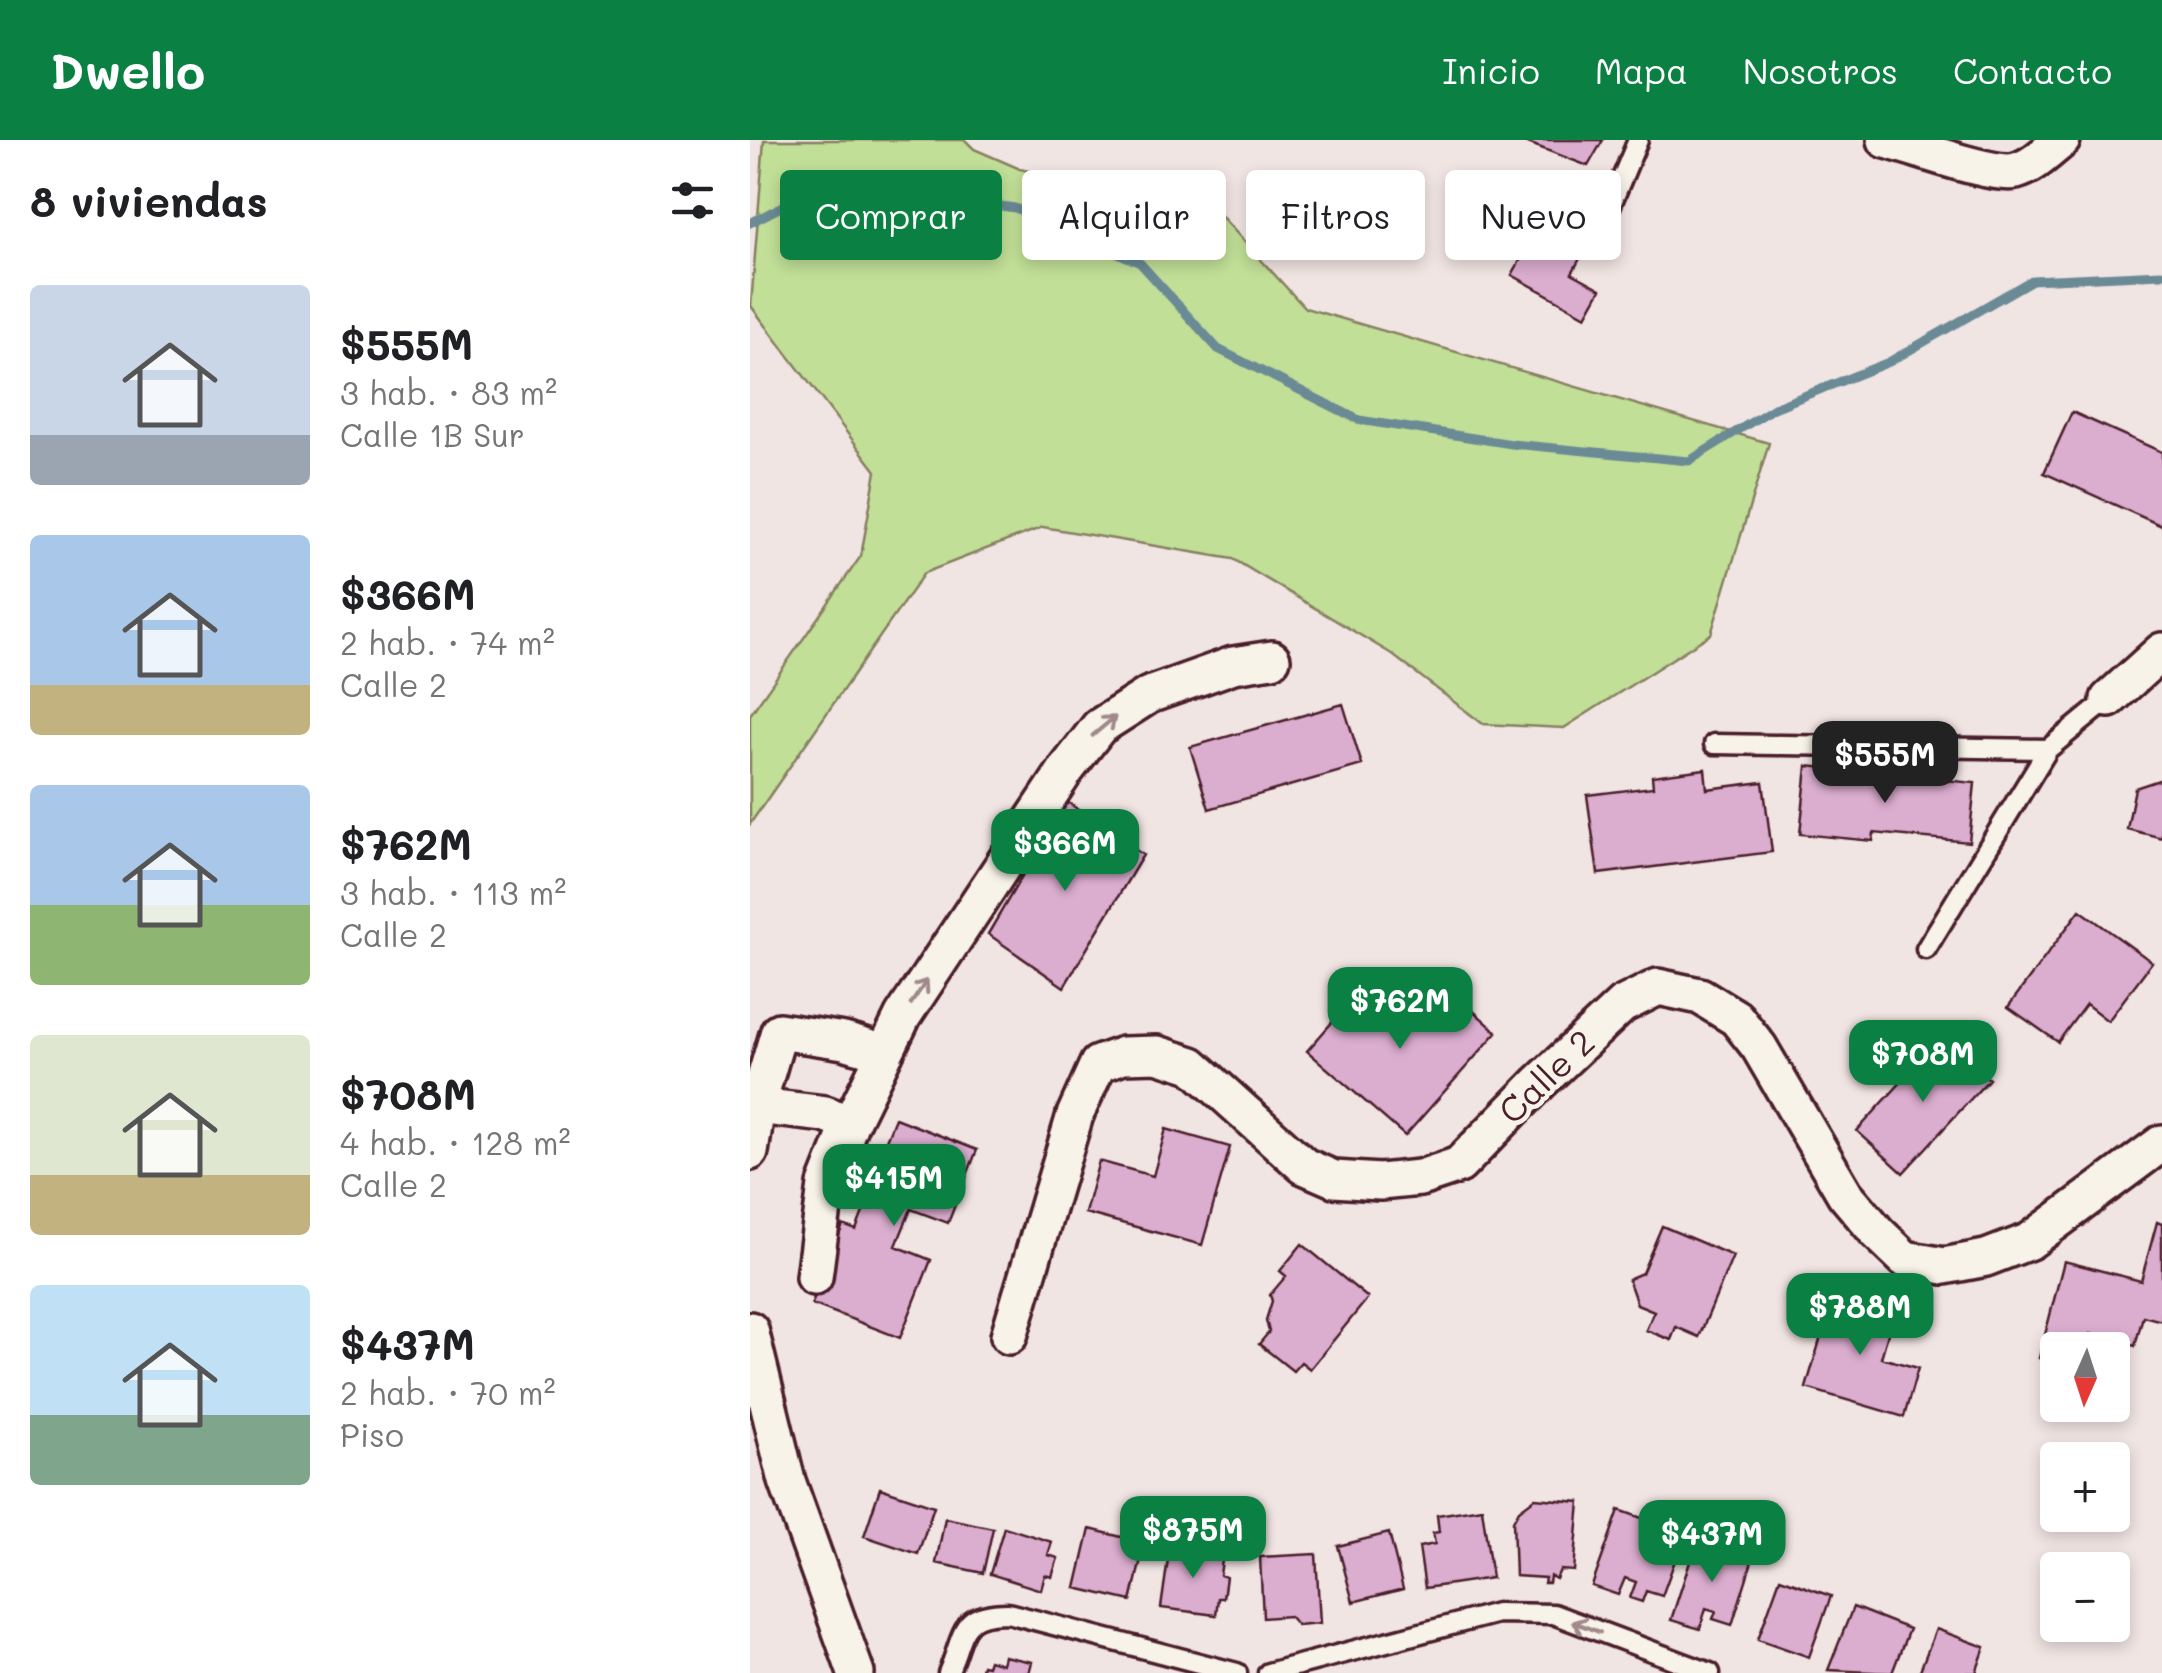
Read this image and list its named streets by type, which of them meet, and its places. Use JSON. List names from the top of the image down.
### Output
{
  "streets": {
    "street": ["Calle 2"]
  },
  "north": "bottom",
  "page": {
    "header": "Dwello",
    "nav": [
      "Inicio",
      "Mapa",
      "Nosotros",
      "Contacto"
    ],
    "heading": "8 viviendas",
    "chip": [
      "Comprar",
      "Alquilar",
      "Filtros",
      "Nuevo"
    ],
    "list": [
      {
        "name": "$555M",
        "note": "3 hab. · 83 m² · Calle 1B Sur"
      },
      {
        "name": "$366M",
        "note": "2 hab. · 74 m² · Calle 2"
      },
      {
        "name": "$762M",
        "note": "3 hab. · 113 m² · Calle 2"
      },
      {
        "name": "$708M",
        "note": "4 hab. · 128 m² · Calle 2"
      },
      {
        "name": "$437M",
        "note": "2 hab. · 70 m² · Piso"
      }
    ],
    "price": [
      "$555M",
      "$366M",
      "$762M",
      "$708M",
      "$415M",
      "$788M",
      "$875M",
      "$437M"
    ],
    "map_buttons": ["+", "−"]
  }
}
